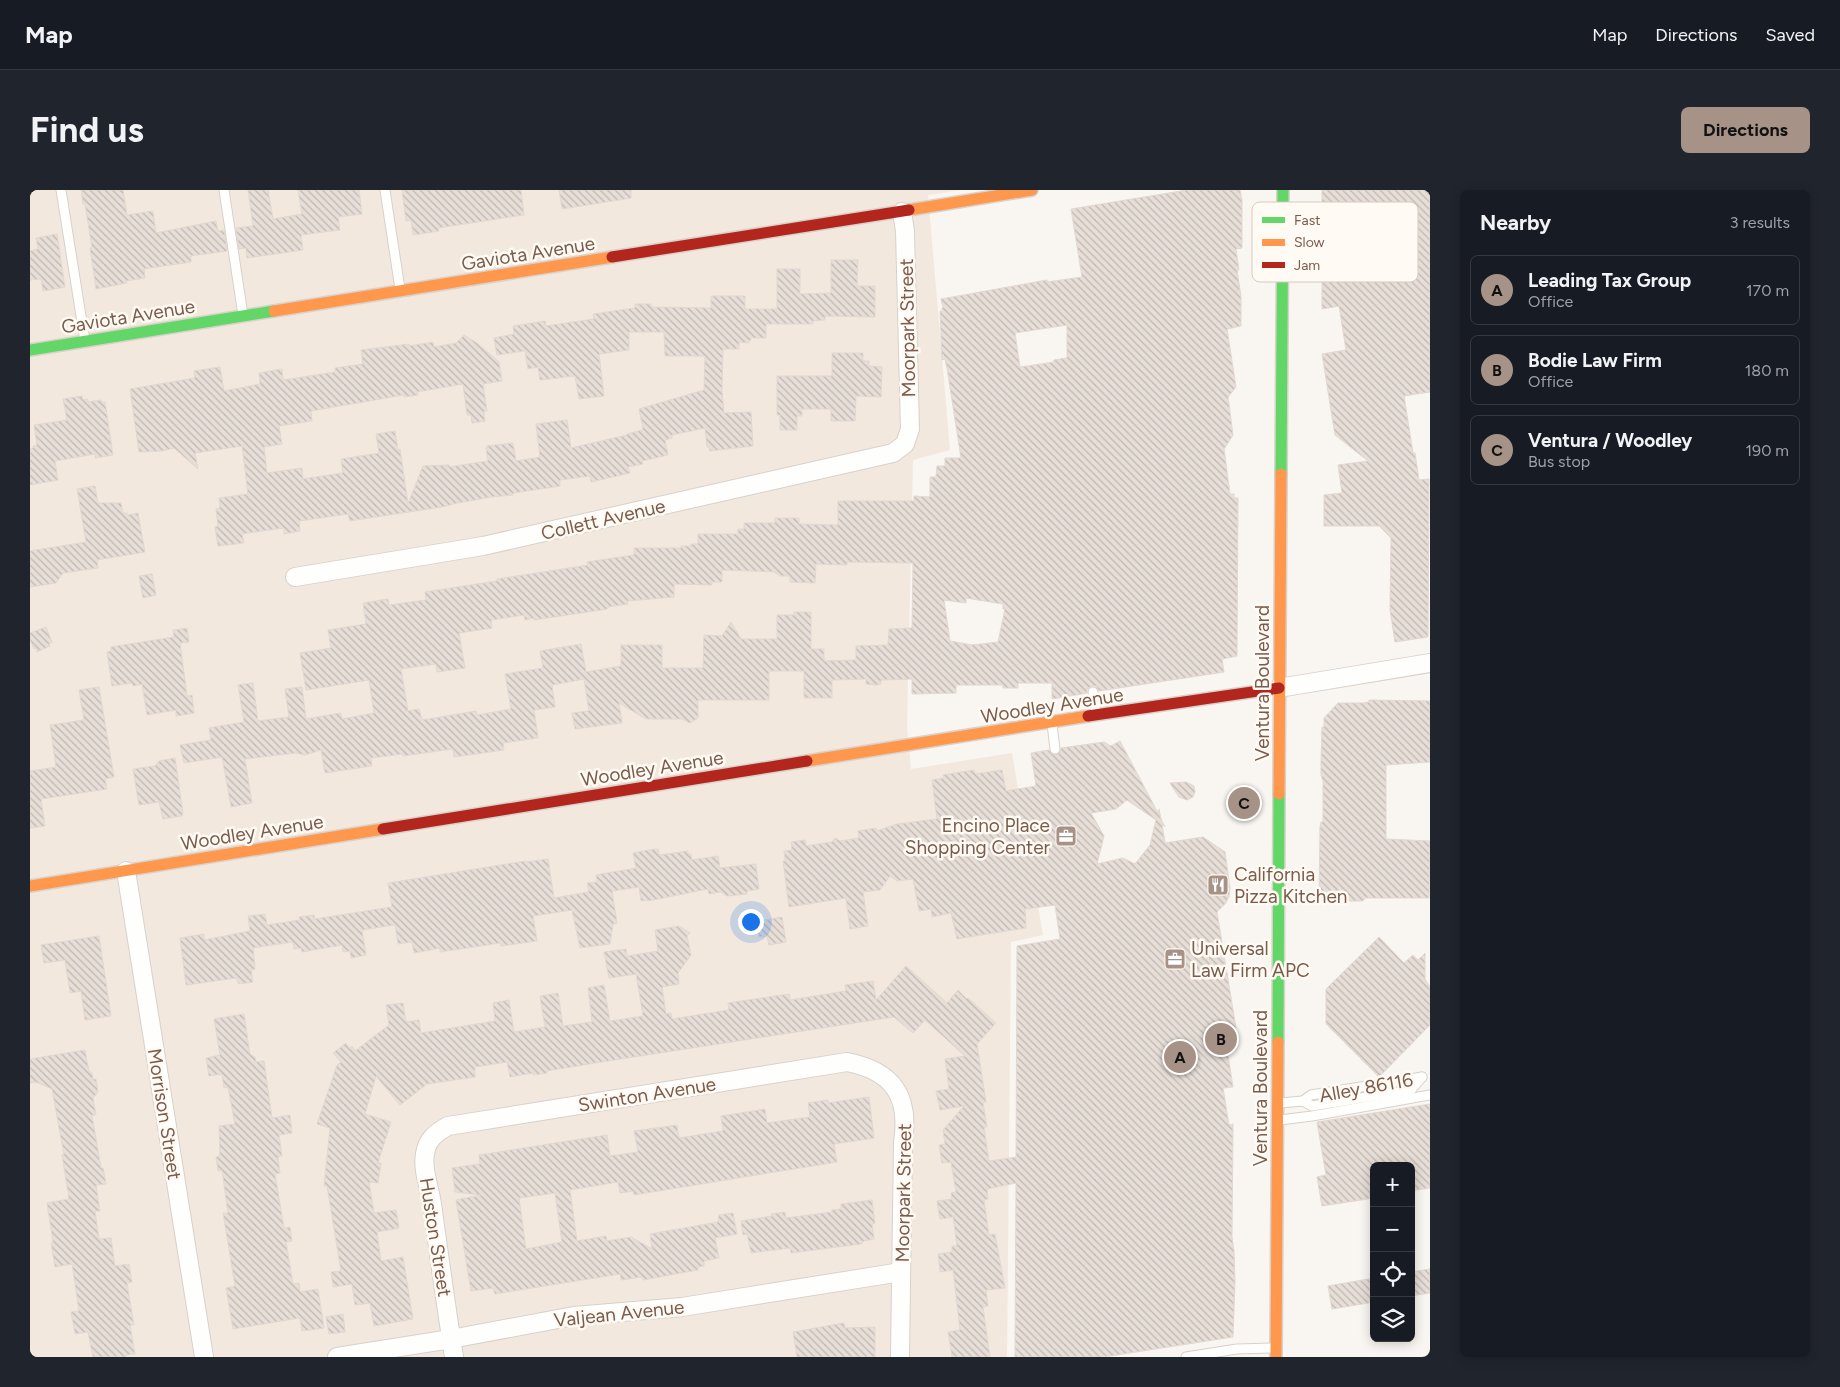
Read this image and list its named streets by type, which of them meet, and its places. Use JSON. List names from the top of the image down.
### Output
{
  "streets": {
    "street": [
      "Gaviota Avenue",
      "Moorpark Street",
      "Collett Avenue",
      "Ventura Boulevard",
      "Woodley Avenue",
      "Swinton Avenue",
      "Morrison Street",
      "Huston Street",
      "Valjean Avenue"
    ],
    "lane": ["Alley 86116"]
  },
  "crossings": [
    ["Gaviota Avenue", "Moorpark Street"],
    ["Moorpark Street", "Collett Avenue"],
    ["Moorpark Street", "Swinton Avenue"],
    ["Moorpark Street", "Valjean Avenue"],
    ["Ventura Boulevard", "Woodley Avenue"],
    ["Ventura Boulevard", "Alley 86116"],
    ["Woodley Avenue", "Morrison Street"],
    ["Swinton Avenue", "Huston Street"],
    ["Huston Street", "Valjean Avenue"]
  ],
  "places": {
    "office": ["Encino Place Shopping Center", "Universal Law Firm APC"],
    "restaurant": ["California Pizza Kitchen"]
  },
  "legend": ["Fast", "Slow", "Jam"],
  "page": {
    "header": "Map",
    "nav": ["Map", "Directions", "Saved"],
    "buttons": "Directions",
    "title": "Find us",
    "heading": ["Nearby", "3 results"],
    "list": [
      {
        "mark": "A",
        "name": "Leading Tax Group",
        "note": "Office",
        "value": "170 m"
      },
      {
        "mark": "B",
        "name": "Bodie Law Firm",
        "note": "Office",
        "value": "180 m"
      },
      {
        "mark": "C",
        "name": "Ventura / Woodley",
        "note": "Bus stop",
        "value": "190 m"
      }
    ],
    "pins": ["C", "B", "A"],
    "map_buttons": ["+", "−"]
  }
}
